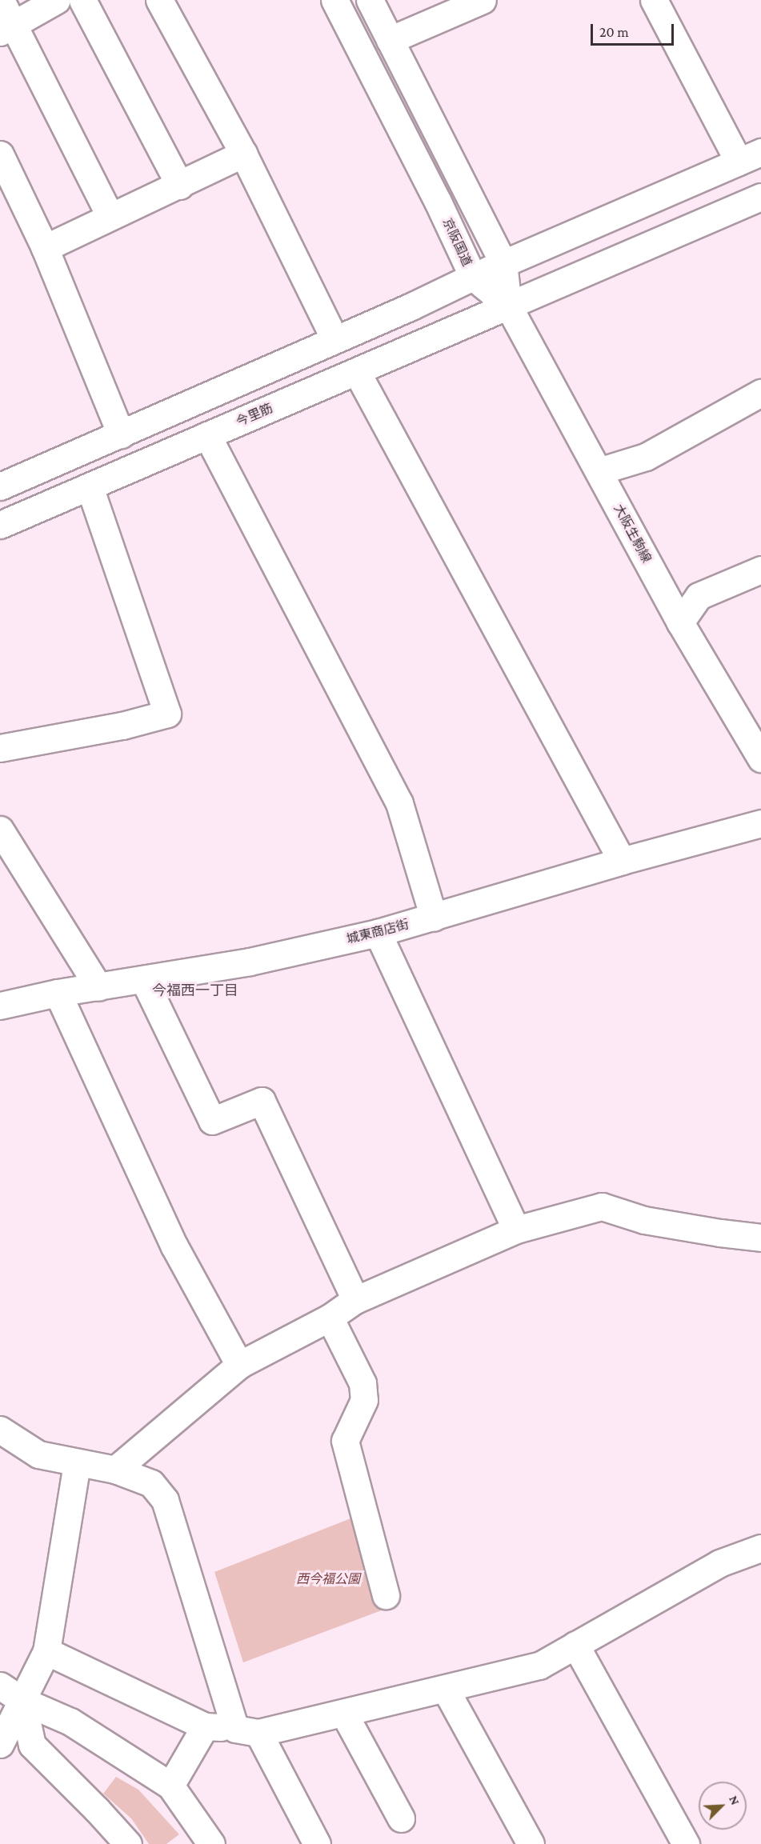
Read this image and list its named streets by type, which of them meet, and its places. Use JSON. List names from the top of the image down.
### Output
{
  "streets": {
    "main road": [
      "京阪国道",
      "今里筋",
      "大阪生駒線",
      "城東商店街"
    ]
  },
  "crossings": [
    ["京阪国道", "今里筋"],
    ["京阪国道", "大阪生駒線"],
    ["今里筋", "大阪生駒線"]
  ],
  "districts": ["今福西一丁目"],
  "parks": ["西今福公園"],
  "scale_bar": "20 m",
  "north": "top right"
}
